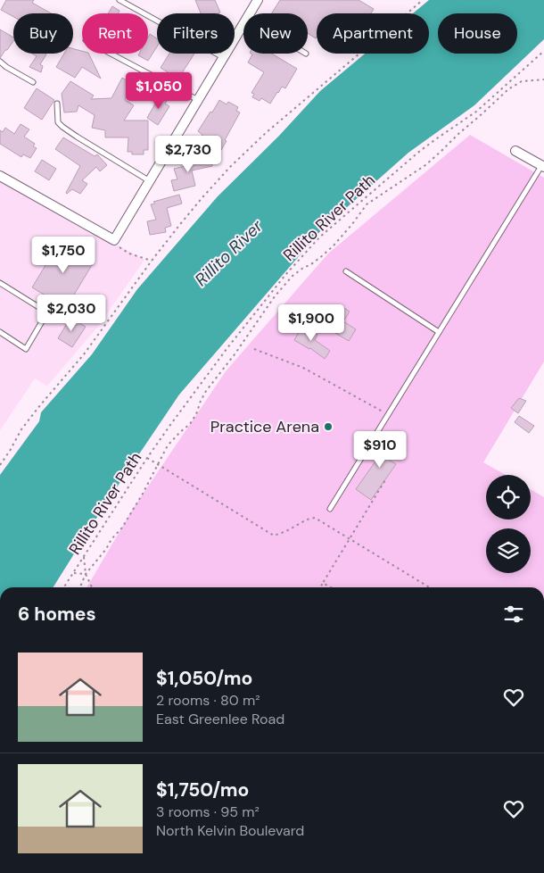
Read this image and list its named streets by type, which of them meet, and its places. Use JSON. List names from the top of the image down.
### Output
{
  "streets": {
    "path": ["Rillito River Path"]
  },
  "water": ["Rillito River"],
  "places": ["Practice Arena"],
  "page": {
    "chip": [
      "Buy",
      "Rent",
      "Filters",
      "New",
      "Apartment",
      "House"
    ],
    "price": [
      "$1,050",
      "$2,730",
      "$1,750",
      "$2,030",
      "$1,900",
      "$910"
    ],
    "heading": "6 homes",
    "list": [
      {
        "name": "$1,050/mo",
        "note": "2 rooms · 80 m² · East Greenlee Road"
      },
      {
        "name": "$1,750/mo",
        "note": "3 rooms · 95 m² · North Kelvin Boulevard"
      }
    ]
  }
}
